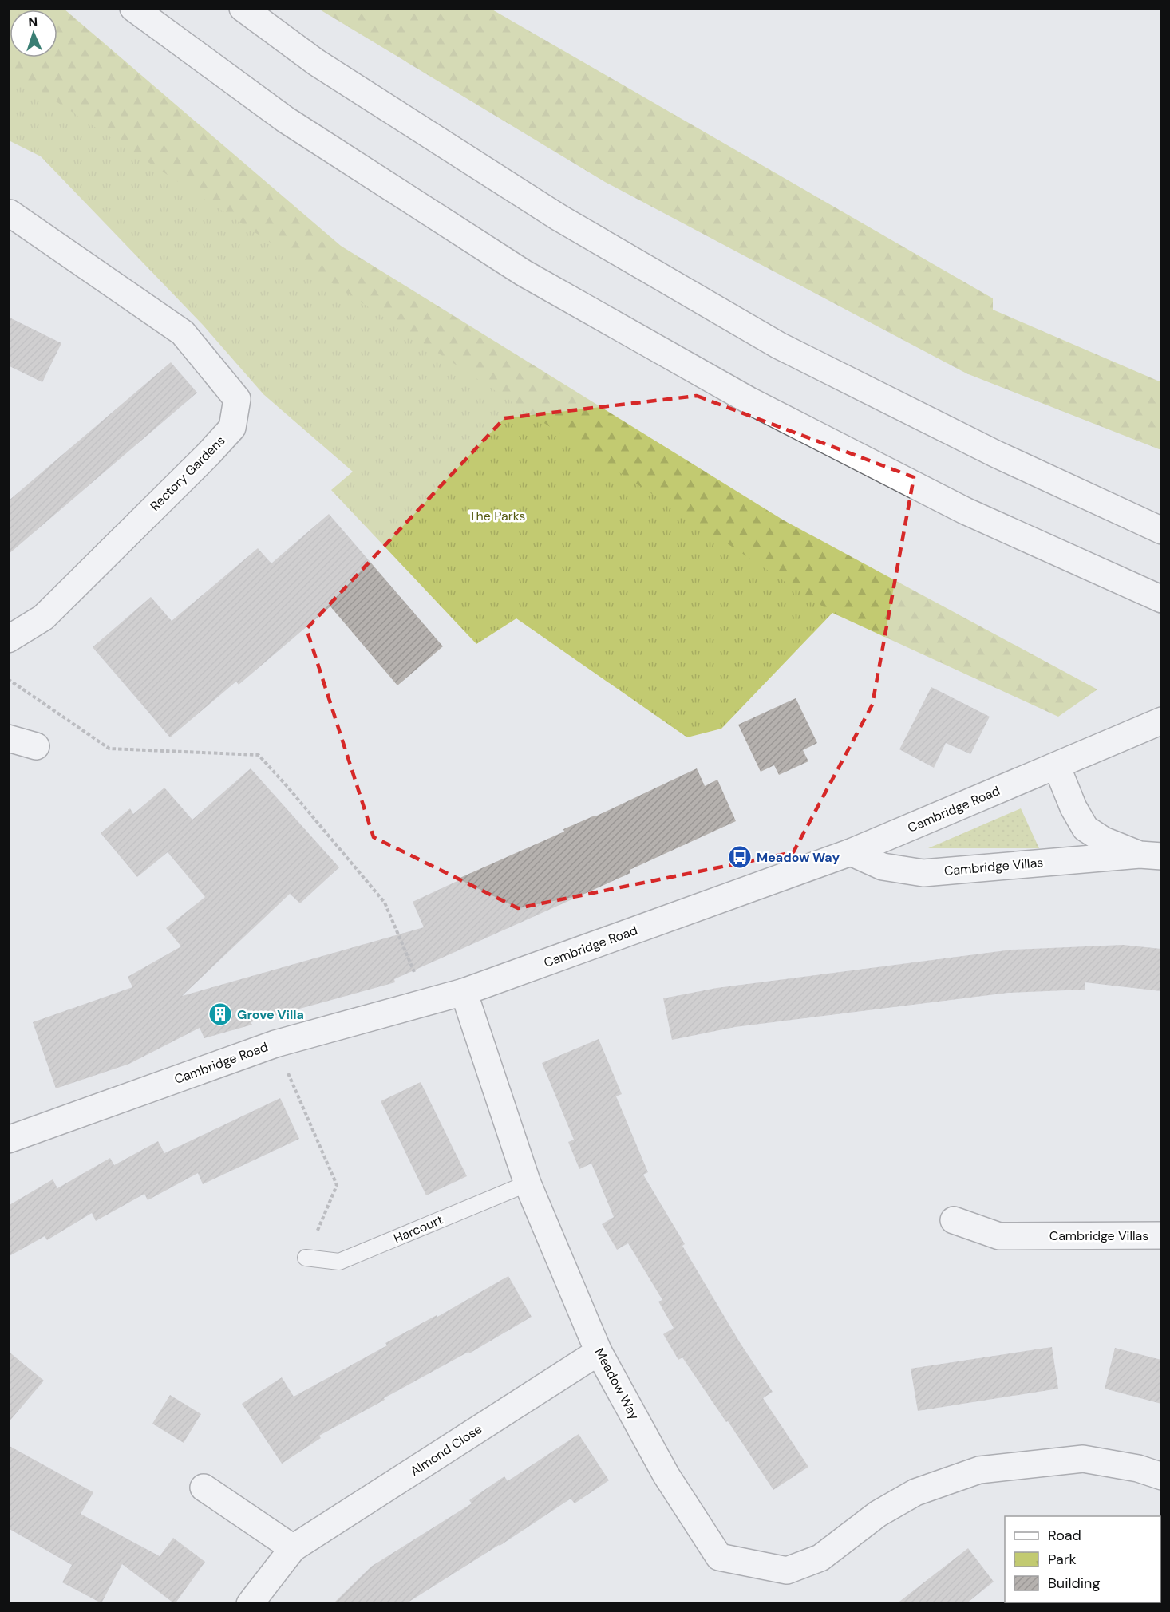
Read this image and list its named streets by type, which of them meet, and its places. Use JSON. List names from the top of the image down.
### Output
{
  "streets": {
    "main road": [
      "Rectory Gardens",
      "Cambridge Road",
      "Cambridge Villas",
      "Meadow Way",
      "Almond Close"
    ],
    "lane": ["Harcourt"]
  },
  "crossings": [
    ["Cambridge Road", "Cambridge Villas"],
    ["Cambridge Road", "Meadow Way"],
    ["Harcourt", "Meadow Way"],
    ["Meadow Way", "Almond Close"]
  ],
  "parks": ["The Parks"],
  "places": {
    "bus stop": ["Meadow Way"],
    "building": ["Grove Villa"]
  },
  "legend": ["Road", "Park", "Building"],
  "north": "top"
}
